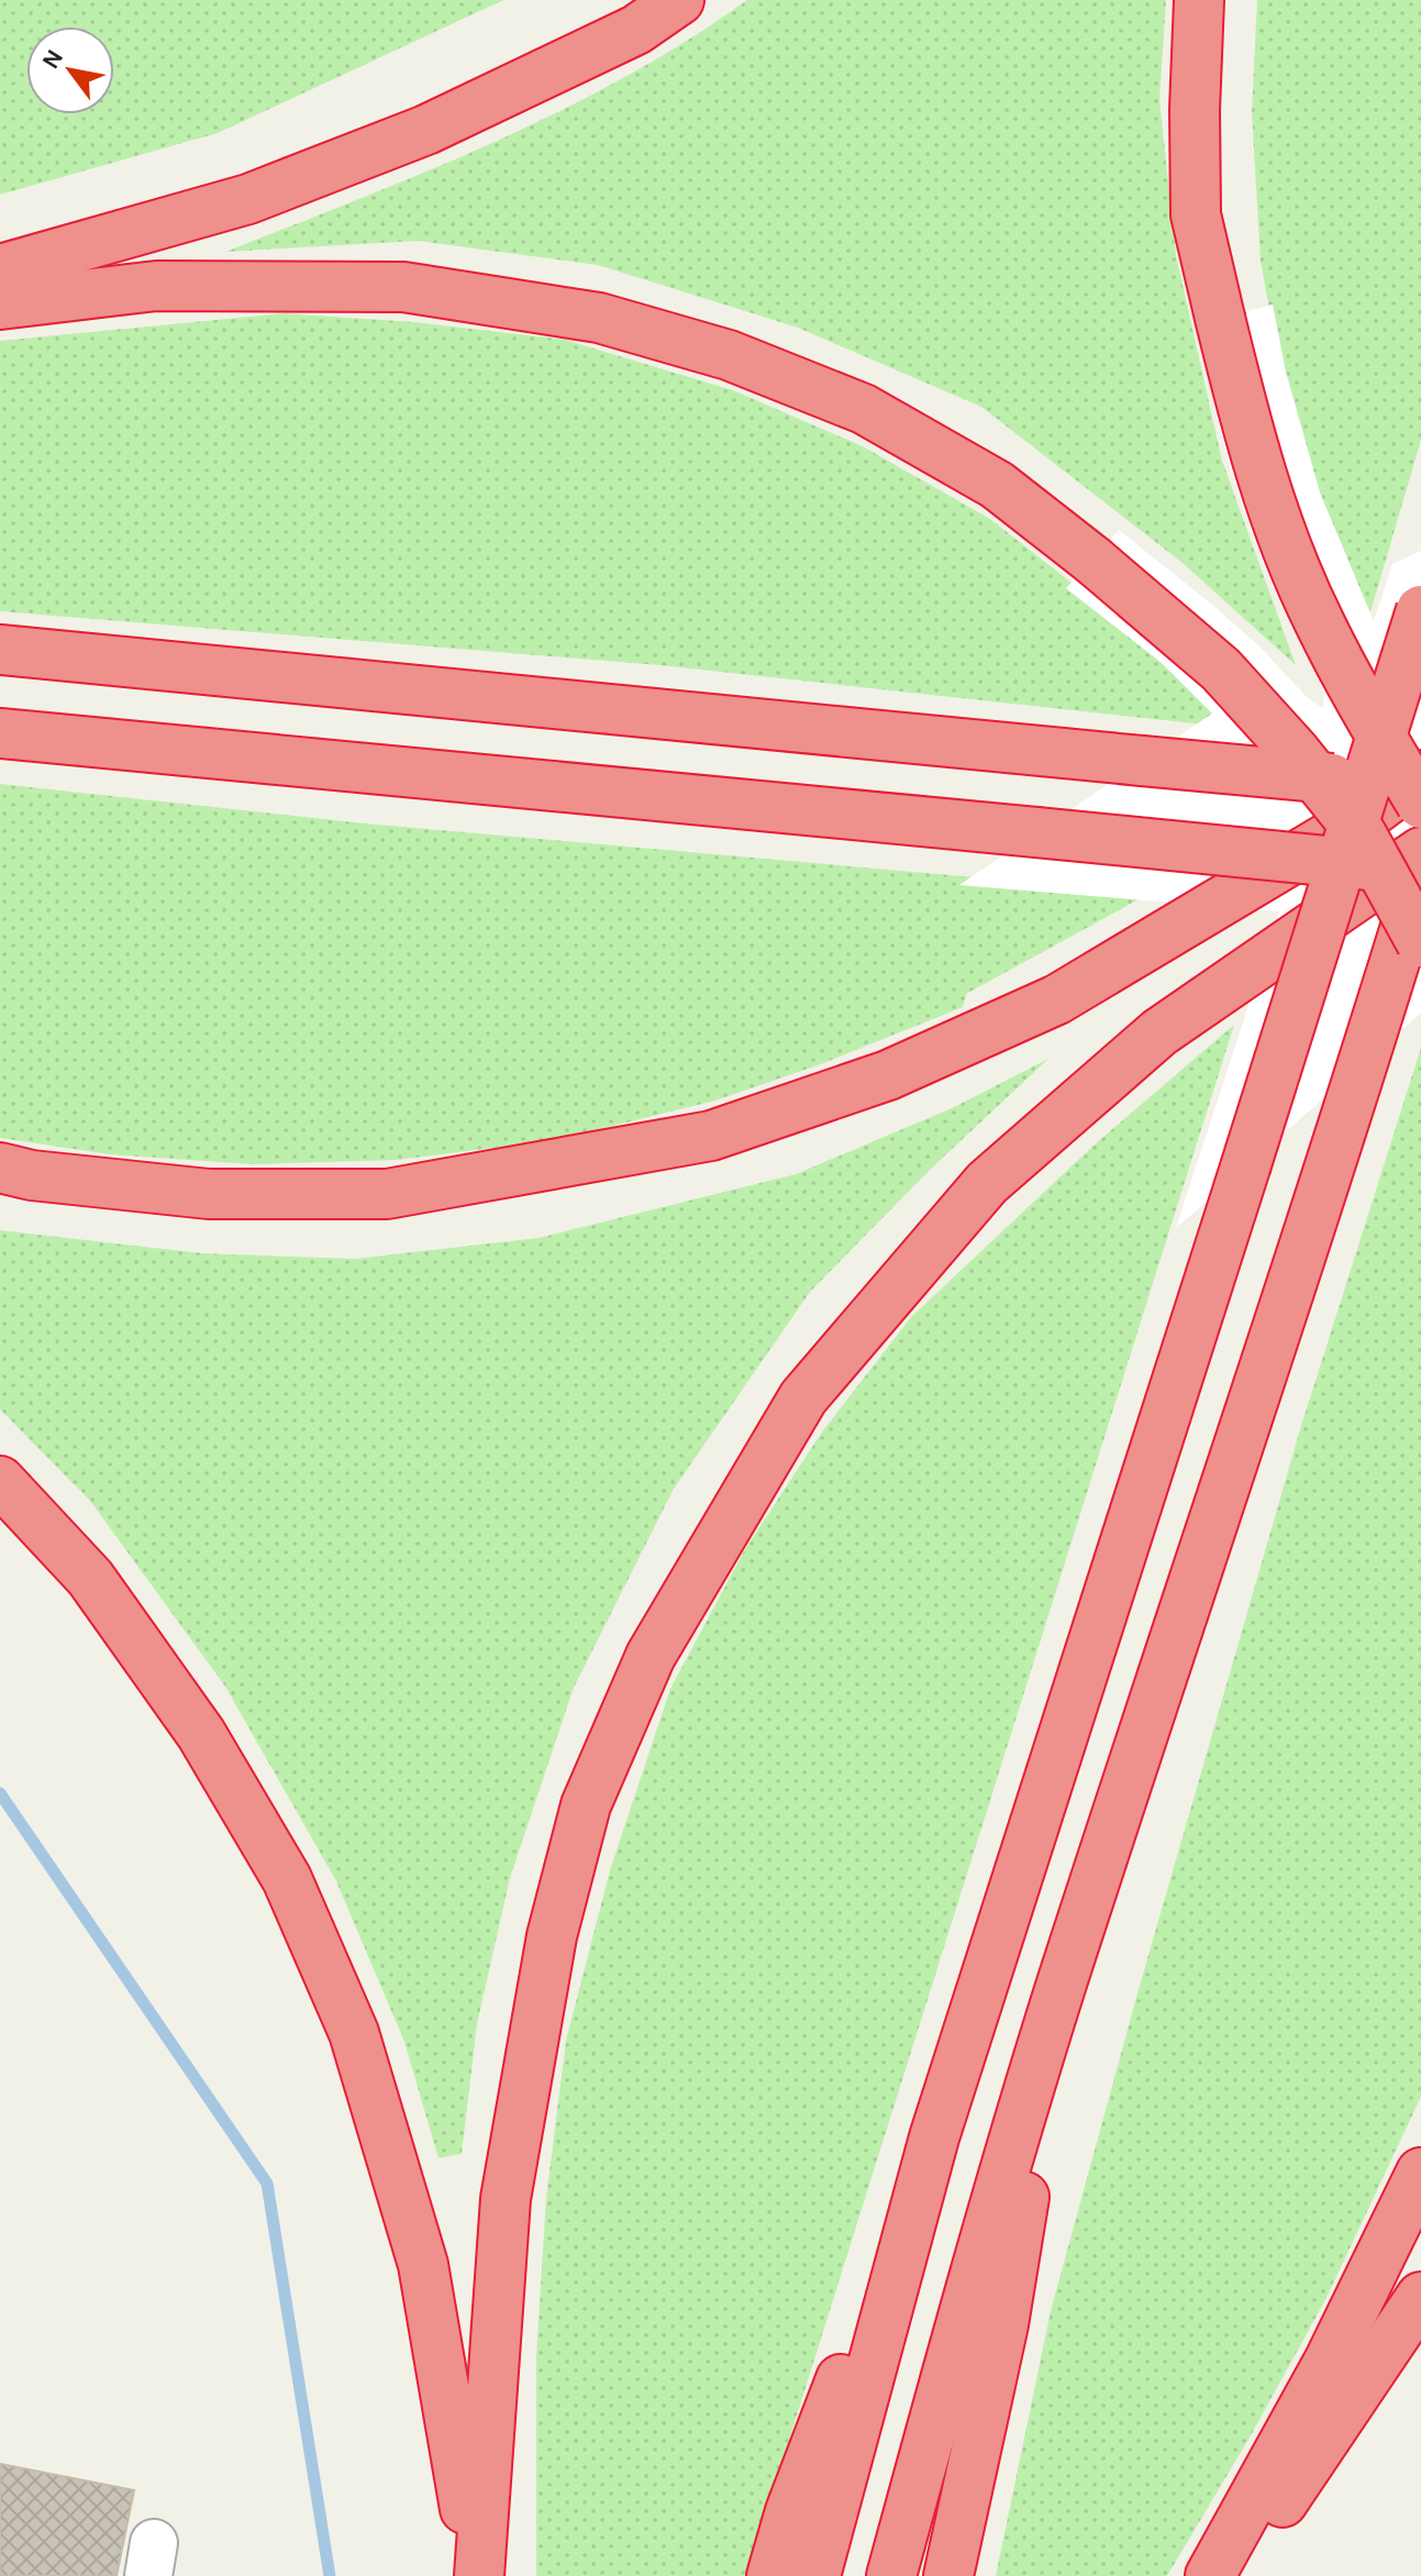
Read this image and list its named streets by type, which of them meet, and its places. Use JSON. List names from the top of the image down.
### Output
{
  "north": "top left"
}
